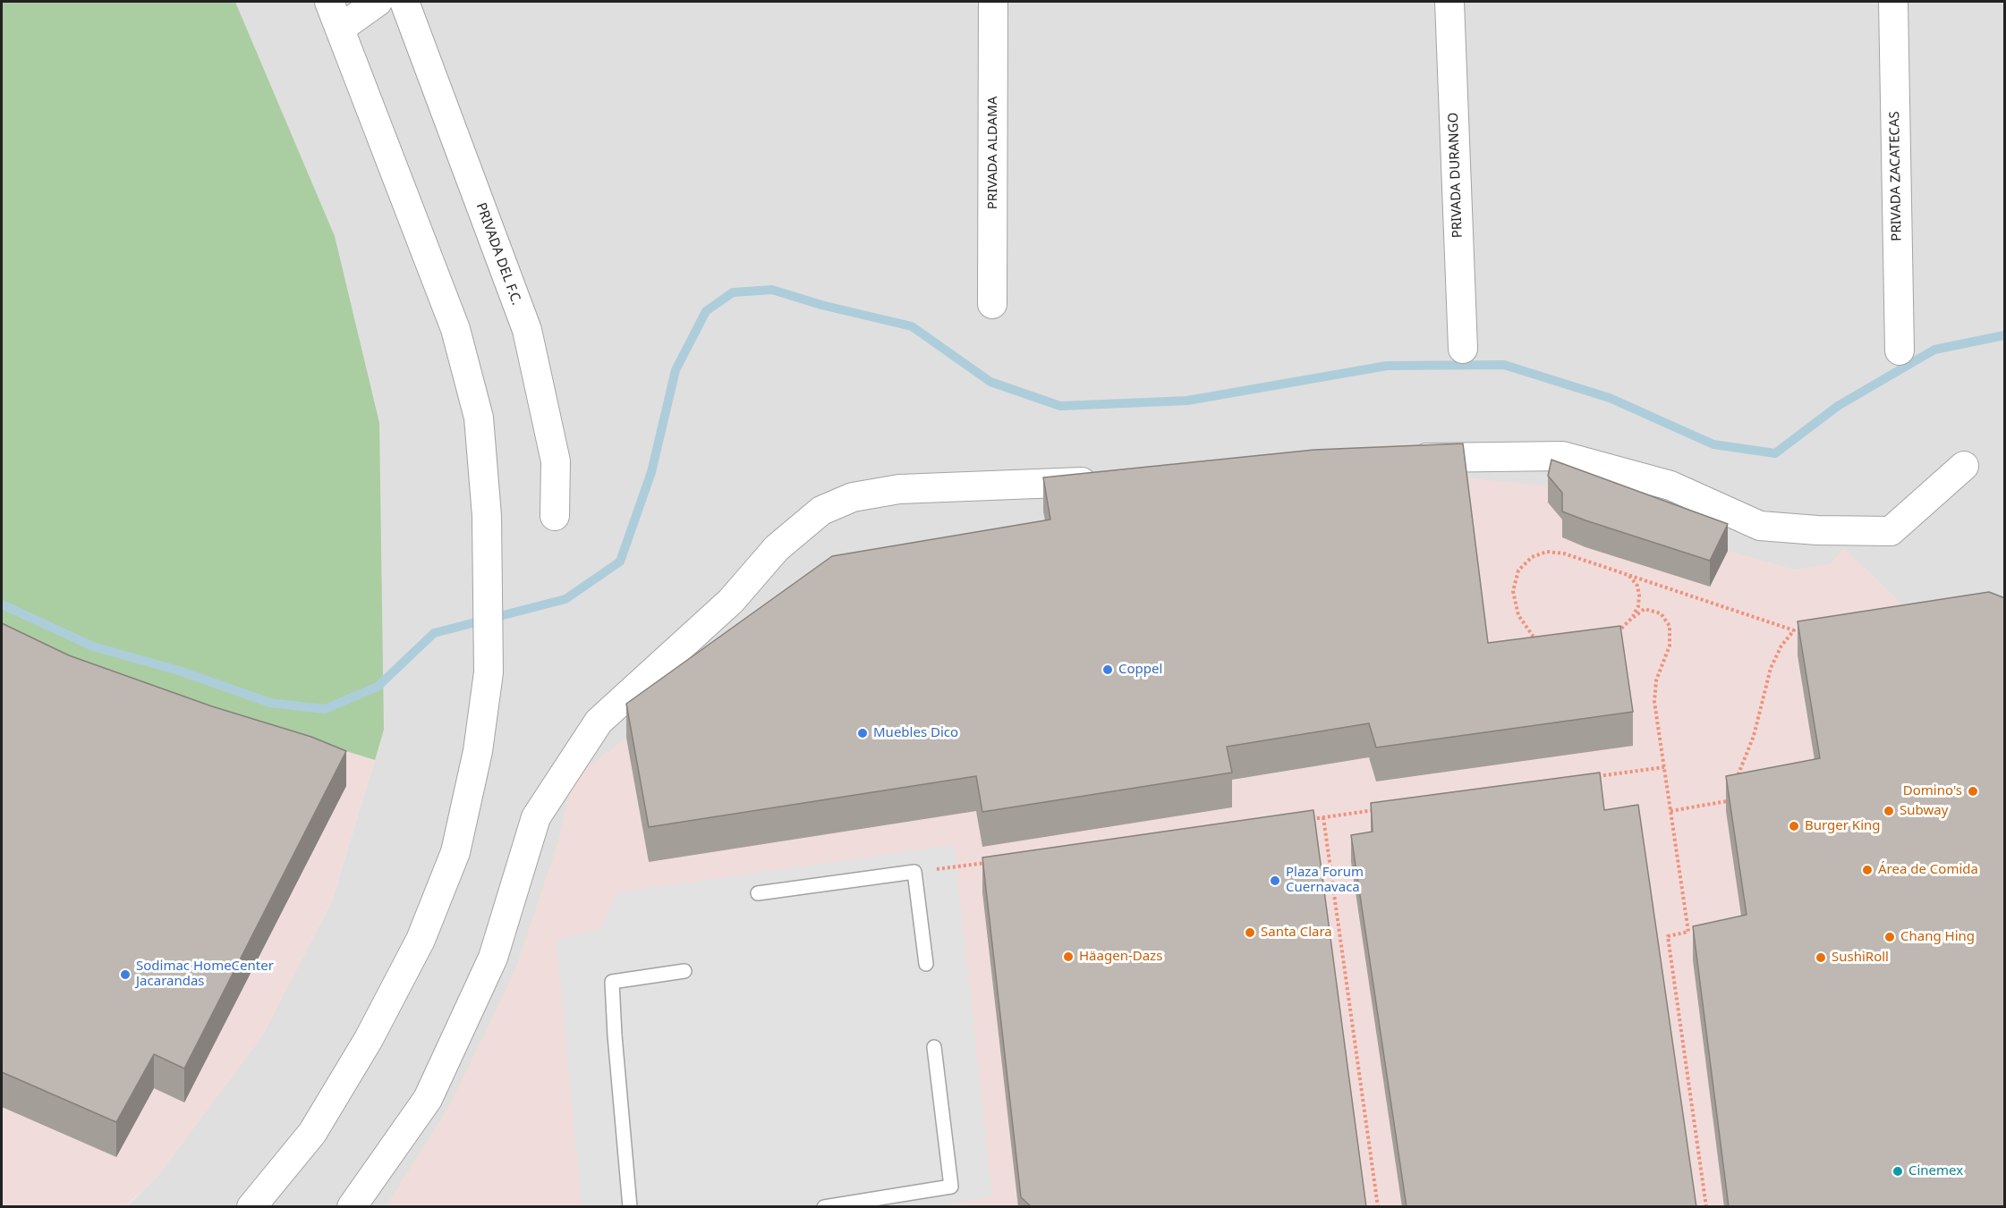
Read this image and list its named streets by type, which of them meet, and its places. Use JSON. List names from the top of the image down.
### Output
{
  "streets": {
    "street": [
      "PRIVADA ALDAMA",
      "PRIVADA DURANGO",
      "PRIVADA ZACATECAS",
      "PRIVADA DEL F.C."
    ]
  },
  "places": [
    "Coppel",
    "Muebles Dico",
    "Domino's",
    "Subway",
    "Burger King",
    "Área de Comida",
    "Plaza Forum Cuernavaca",
    "Santa Clara",
    "Chang Hing",
    "Häagen-Dazs",
    "SushiRoll",
    "Sodimac HomeCenter Jacarandas",
    "Cinemex"
  ]
}
